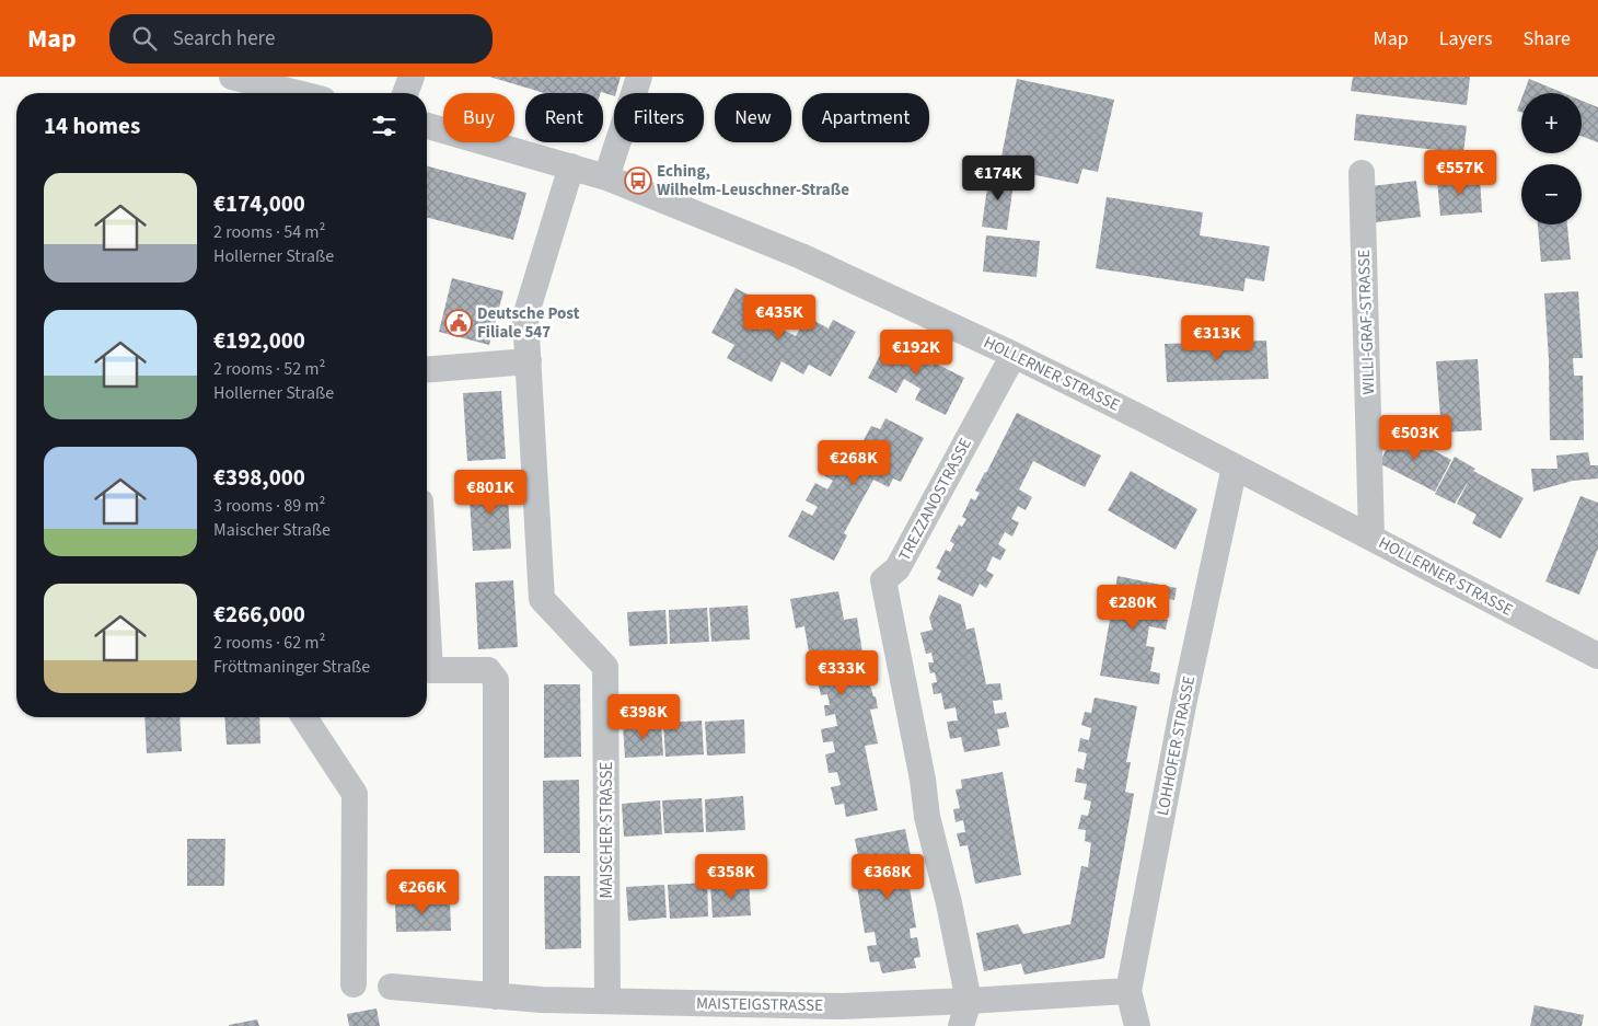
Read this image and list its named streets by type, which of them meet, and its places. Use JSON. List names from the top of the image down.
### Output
{
  "streets": {
    "street": [
      "WILLI-GRAF-STRASSE",
      "HOLLERNER STRASSE",
      "TREZZANOSTRASSE",
      "LOHHOFER STRASSE",
      "MAISCHER STRASSE",
      "MAISTEIGSTRASSE"
    ]
  },
  "crossings": [
    ["WILLI-GRAF-STRASSE", "HOLLERNER STRASSE"],
    ["HOLLERNER STRASSE", "TREZZANOSTRASSE"],
    ["HOLLERNER STRASSE", "LOHHOFER STRASSE"],
    ["HOLLERNER STRASSE", "MAISCHER STRASSE"],
    ["TREZZANOSTRASSE", "MAISTEIGSTRASSE"],
    ["LOHHOFER STRASSE", "MAISTEIGSTRASSE"],
    ["MAISCHER STRASSE", "MAISTEIGSTRASSE"]
  ],
  "places": {
    "bus stop": ["Eching, Wilhelm-Leuschner-Straße"],
    "public building": ["Deutsche Post Filiale 547"]
  },
  "page": {
    "header": "Map",
    "search": "Search here",
    "nav": ["Map", "Layers", "Share"],
    "map_buttons": ["+", "−"],
    "chip": [
      "Buy",
      "Rent",
      "Filters",
      "New",
      "Apartment"
    ],
    "heading": "14 homes",
    "price": [
      "€557K",
      "€174K",
      "€435K",
      "€313K",
      "€192K",
      "€503K",
      "€268K",
      "€801K",
      "€280K",
      "€333K",
      "€398K",
      "€358K",
      "€368K",
      "€266K"
    ],
    "list": [
      {
        "name": "€174,000",
        "note": "2 rooms · 54 m² · Hollerner Straße"
      },
      {
        "name": "€192,000",
        "note": "2 rooms · 52 m² · Hollerner Straße"
      },
      {
        "name": "€398,000",
        "note": "3 rooms · 89 m² · Maischer Straße"
      },
      {
        "name": "€266,000",
        "note": "2 rooms · 62 m² · Fröttmaninger Straße"
      }
    ]
  }
}
